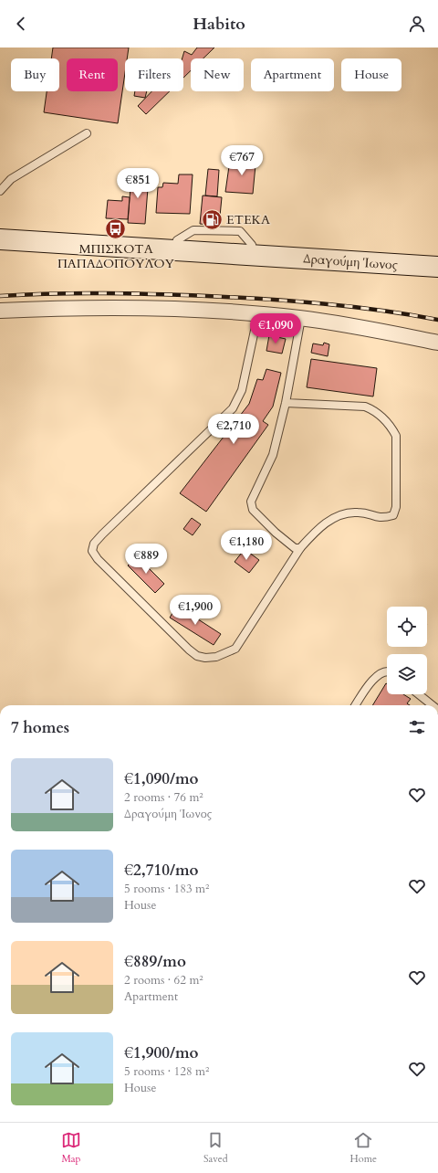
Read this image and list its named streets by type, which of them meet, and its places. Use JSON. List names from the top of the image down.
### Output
{
  "streets": {
    "main road": ["Δραγούμη Ίωνος"]
  },
  "places": {
    "fuel station": ["ΕΤΕΚΑ"],
    "bus stop": ["ΜΠΙΣΚΟΤΑ ΠΑΠΑΔΟΠΟΥΛΟΥ"]
  },
  "page": {
    "header": "Habito",
    "chip": [
      "Buy",
      "Rent",
      "Filters",
      "New",
      "Apartment",
      "House"
    ],
    "price": [
      "€767",
      "€851",
      "€1,090",
      "€2,710",
      "€1,180",
      "€889",
      "€1,900"
    ],
    "heading": "7 homes",
    "list": [
      {
        "name": "€1,090/mo",
        "note": "2 rooms · 76 m² · Δραγούμη Ίωνος"
      },
      {
        "name": "€2,710/mo",
        "note": "5 rooms · 183 m² · House"
      },
      {
        "name": "€889/mo",
        "note": "2 rooms · 62 m² · Apartment"
      },
      {
        "name": "€1,900/mo",
        "note": "5 rooms · 128 m² · House"
      }
    ],
    "tabs": ["Map", "Saved", "Home"]
  }
}
